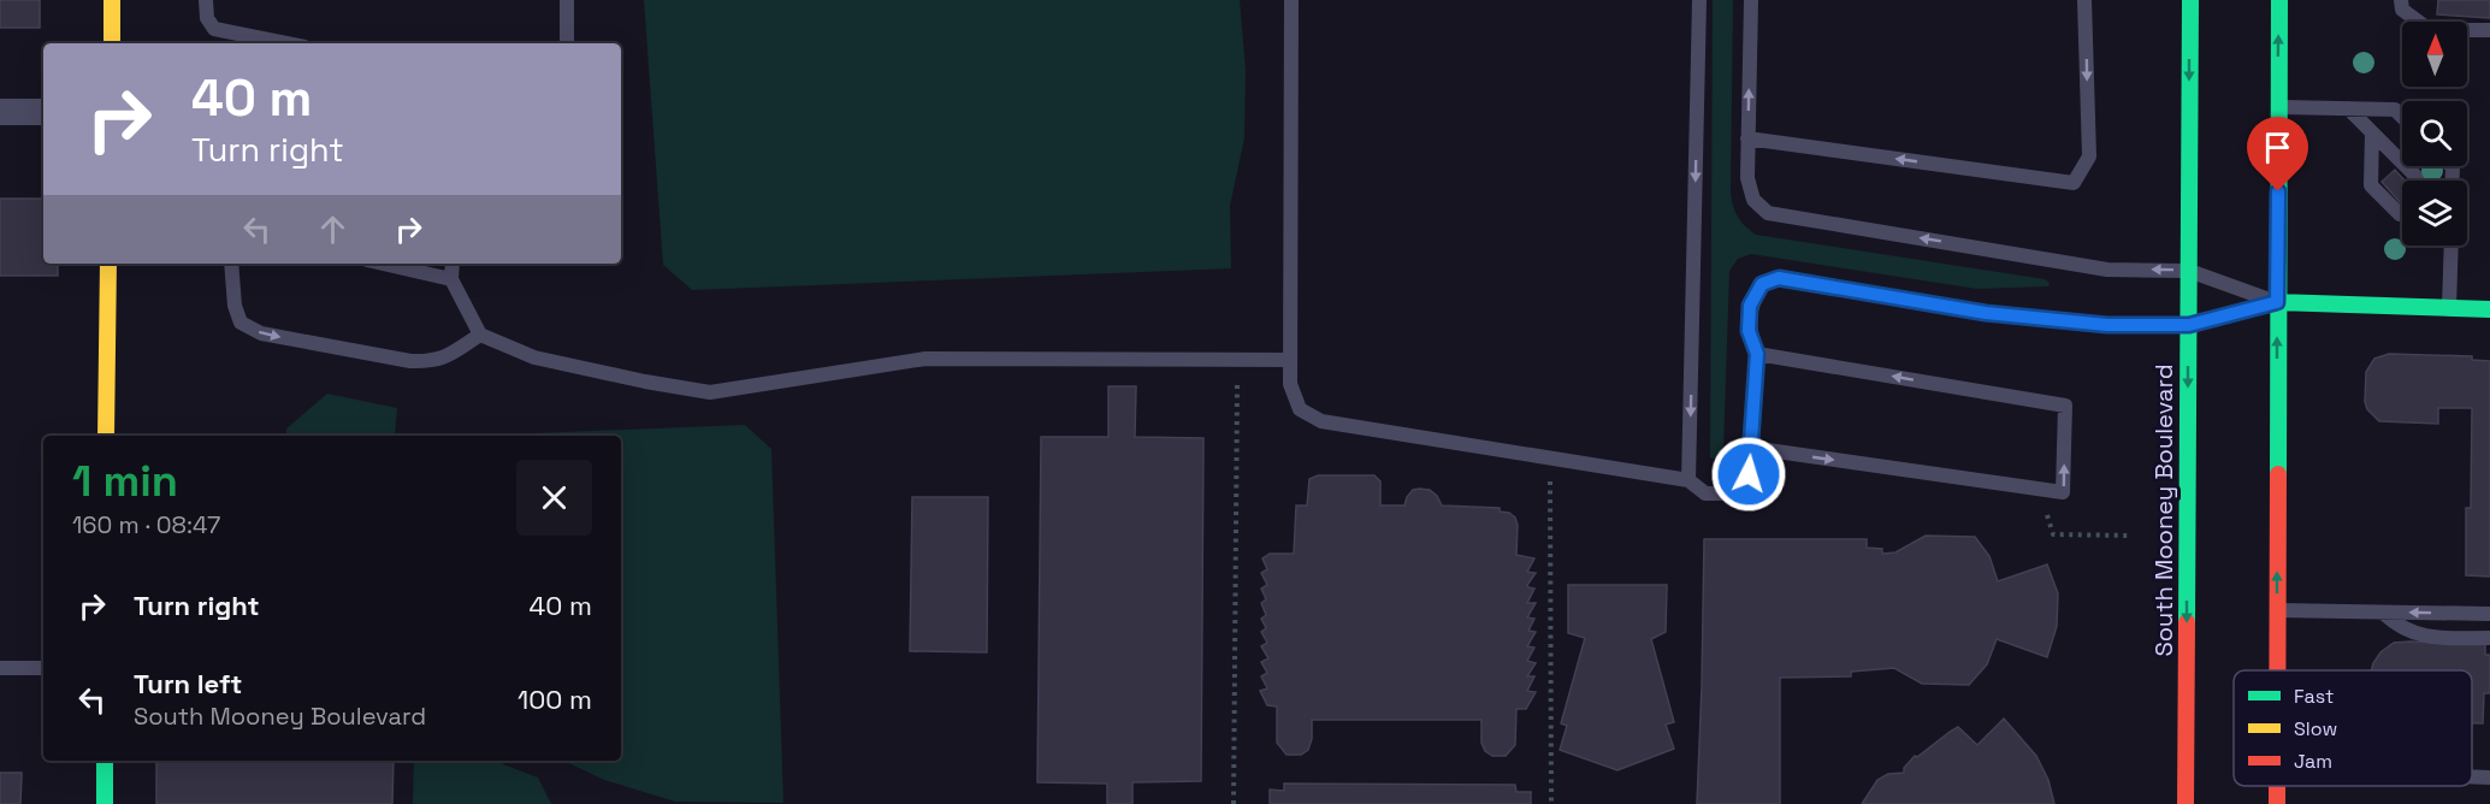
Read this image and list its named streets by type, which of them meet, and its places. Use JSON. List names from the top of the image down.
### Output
{
  "streets": {
    "main road": ["South Mooney Boulevard"]
  },
  "legend": ["Fast", "Slow", "Jam"],
  "north": "top",
  "page": {
    "turn": ["40 m", "Turn right"],
    "heading": ["1 min", "160 m · 08:47"],
    "list": [
      {
        "name": "Turn right",
        "value": "40 m"
      },
      {
        "name": "Turn left",
        "note": "South Mooney Boulevard",
        "value": "100 m"
      }
    ]
  }
}
